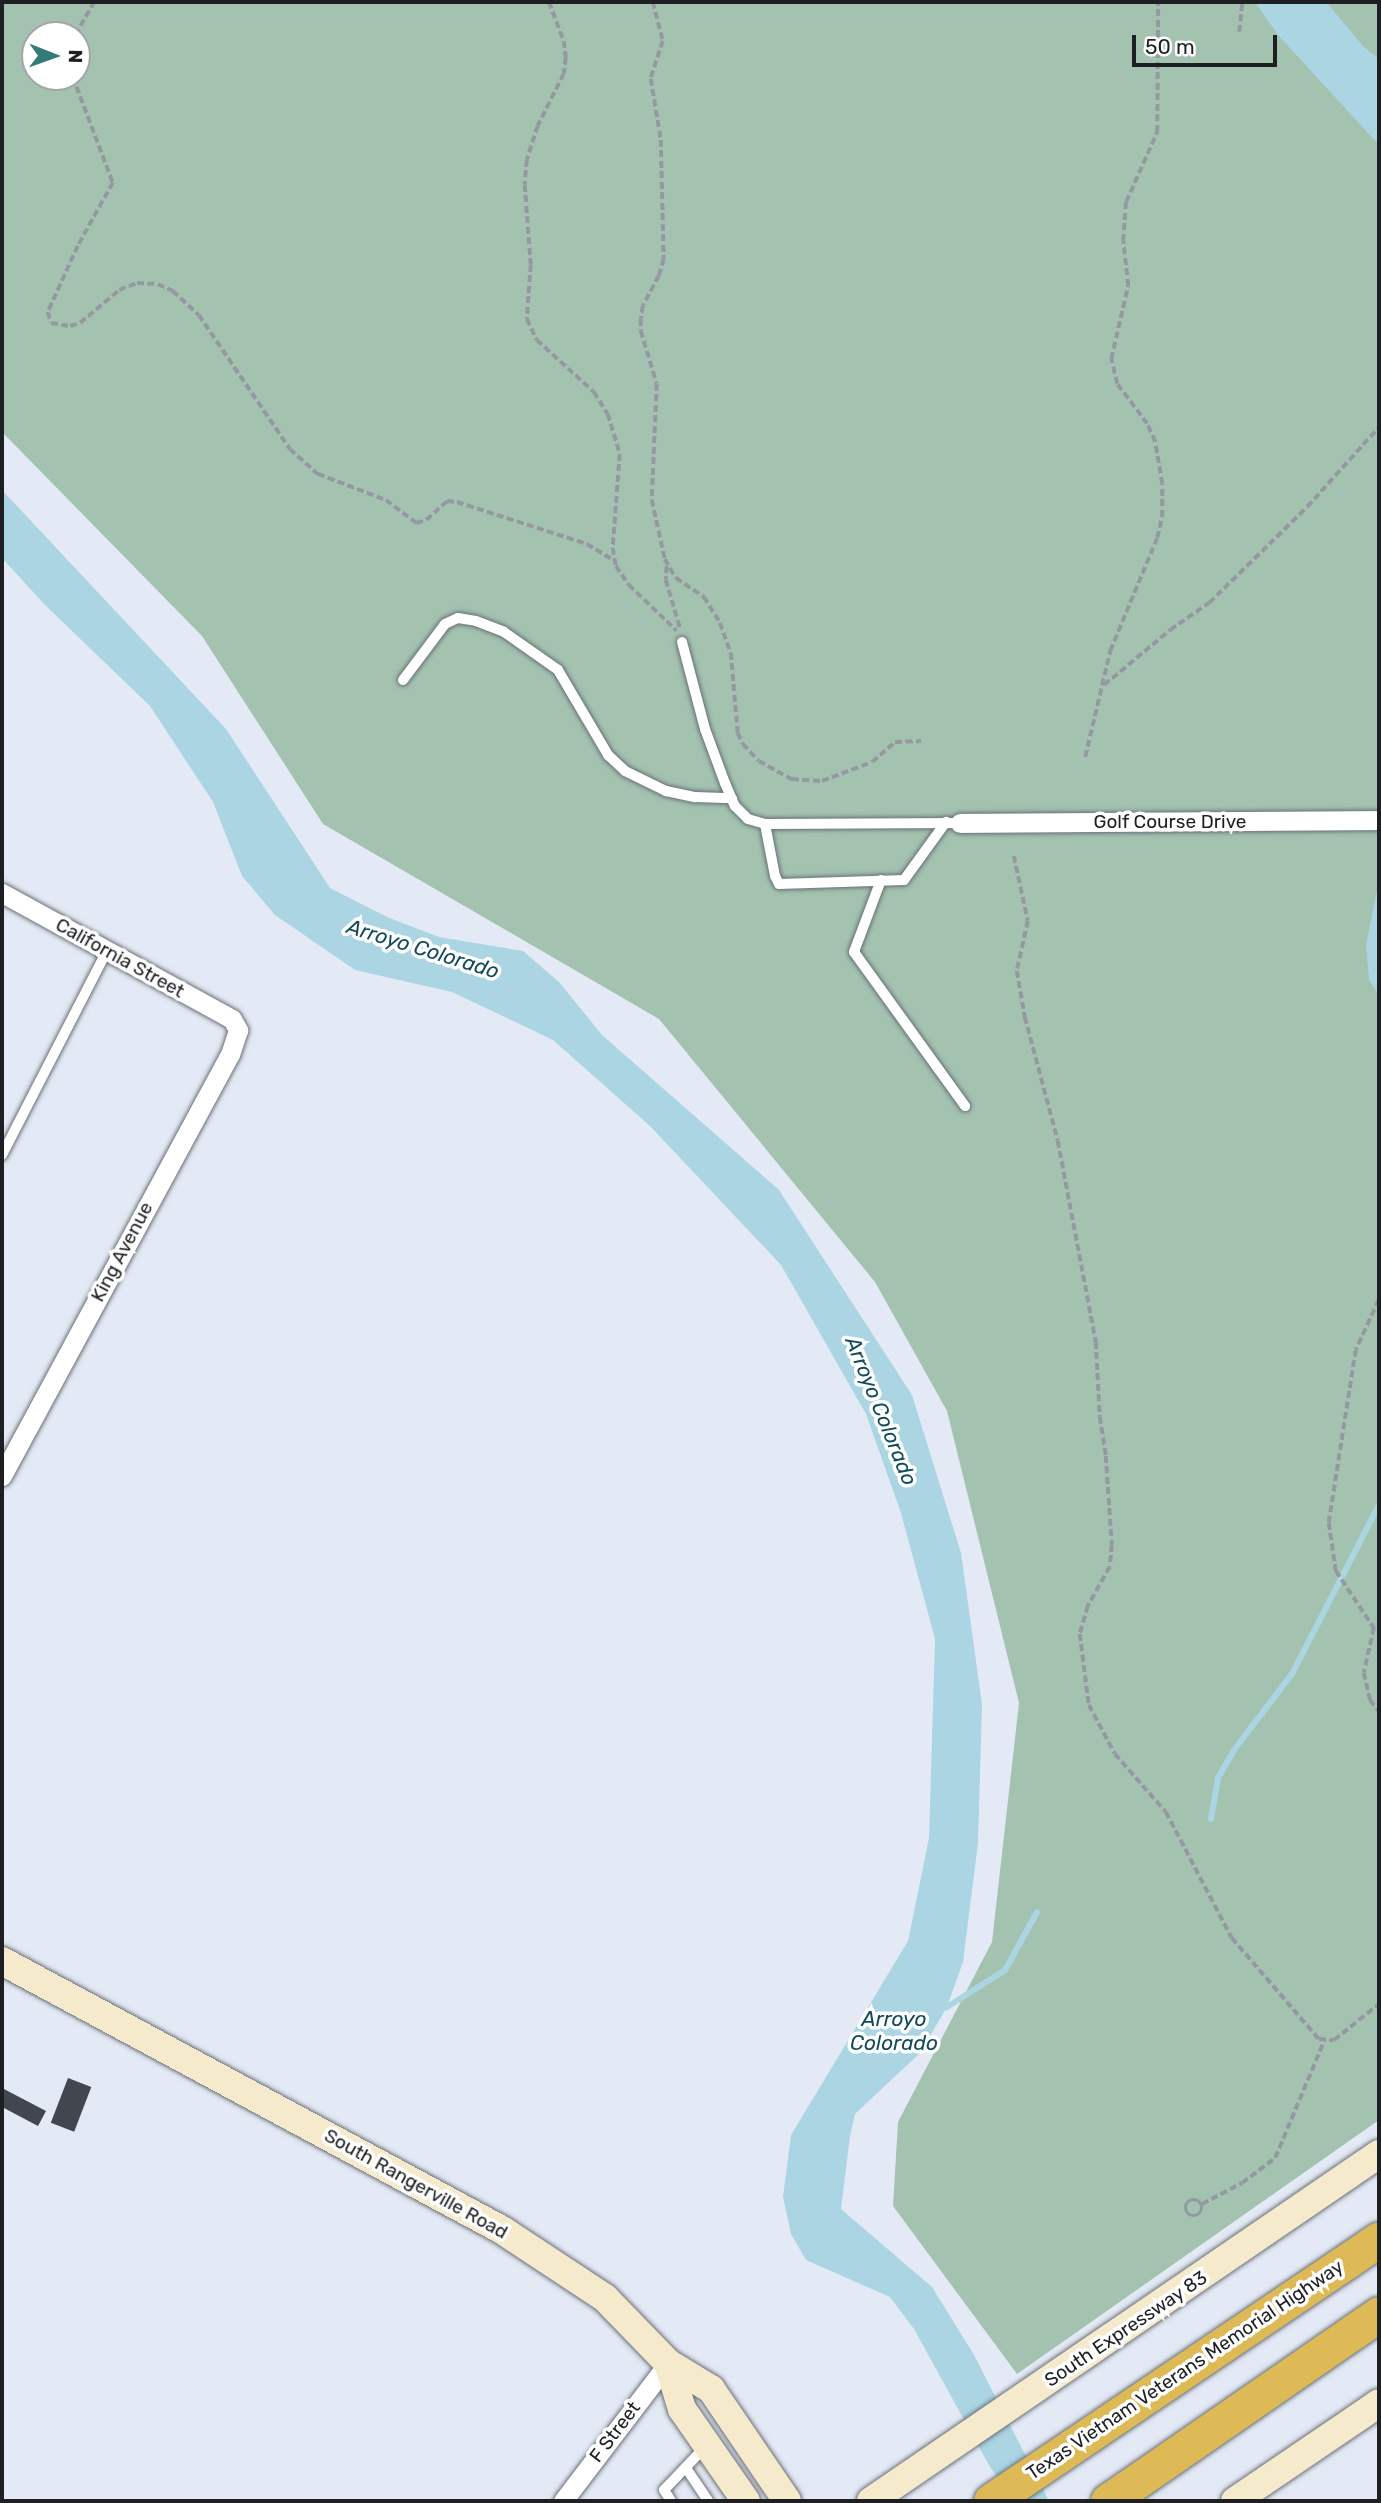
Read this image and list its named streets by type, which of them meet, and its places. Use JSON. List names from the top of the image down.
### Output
{
  "streets": {
    "highway": ["Texas Vietnam Veterans Memorial Highway"],
    "main road": ["South Rangerville Road", "South Expressway 83"],
    "street": [
      "Golf Course Drive",
      "California Street",
      "King Avenue",
      "F Street"
    ]
  },
  "crossings": [
    ["California Street", "King Avenue"],
    ["South Rangerville Road", "F Street"]
  ],
  "water": ["Arroyo Colorado"],
  "scale_bar": "50 m",
  "north": "right"
}
